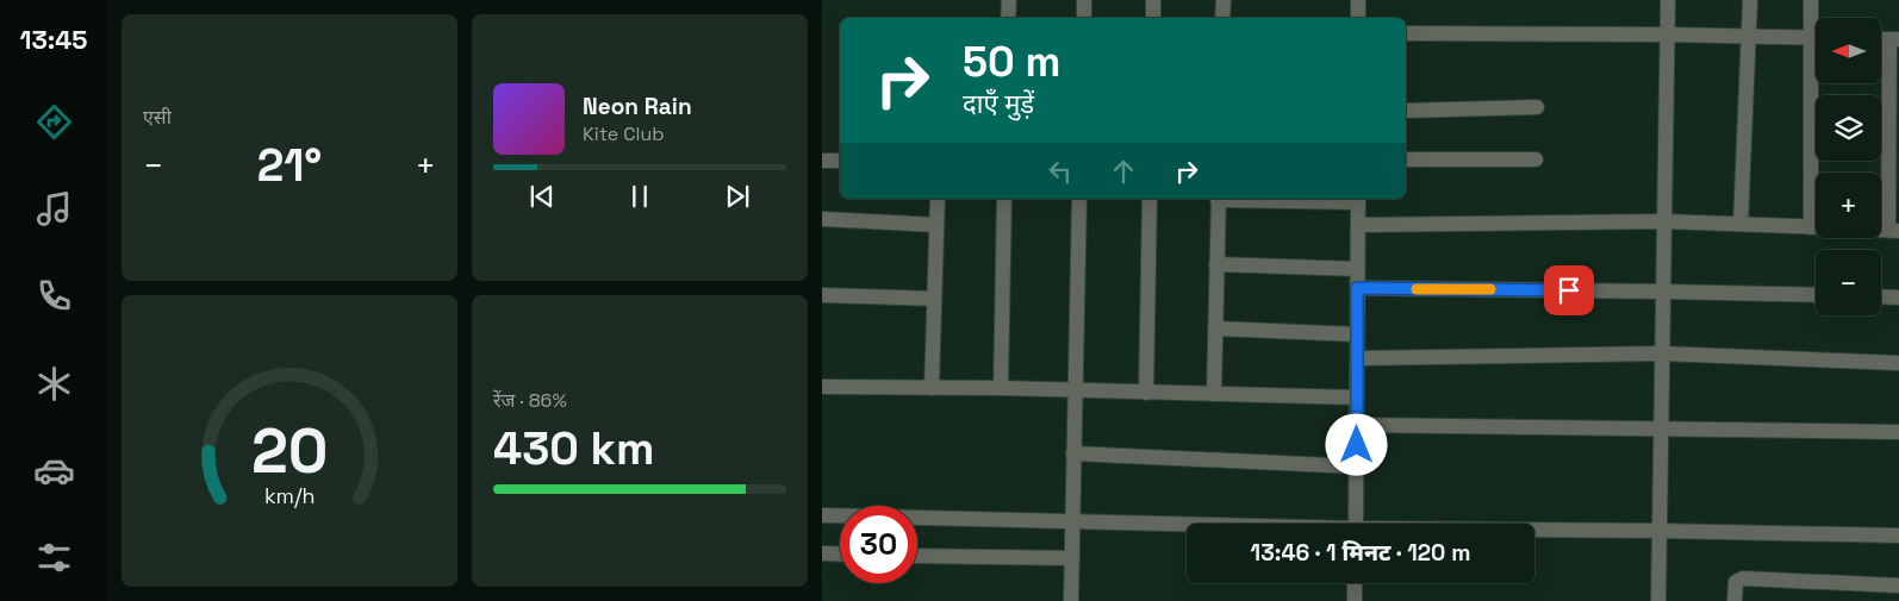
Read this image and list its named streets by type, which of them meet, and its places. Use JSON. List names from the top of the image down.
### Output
{
  "north": "left",
  "page": {
    "tabs": "13:45",
    "tile": [
      "एसी",
      ["रेंज · 86%", "430 km"]
    ],
    "map_buttons": ["+", "−"],
    "turn": ["50 m", "दाएँ मुड़ें"],
    "song": ["Neon Rain", "Kite Club"],
    "heat": ["−", "21°", "+"],
    "limit": "30",
    "trip": "13:46 · 1 मिनट · 120 m",
    "gauge": ["20", "km/h"]
  }
}
